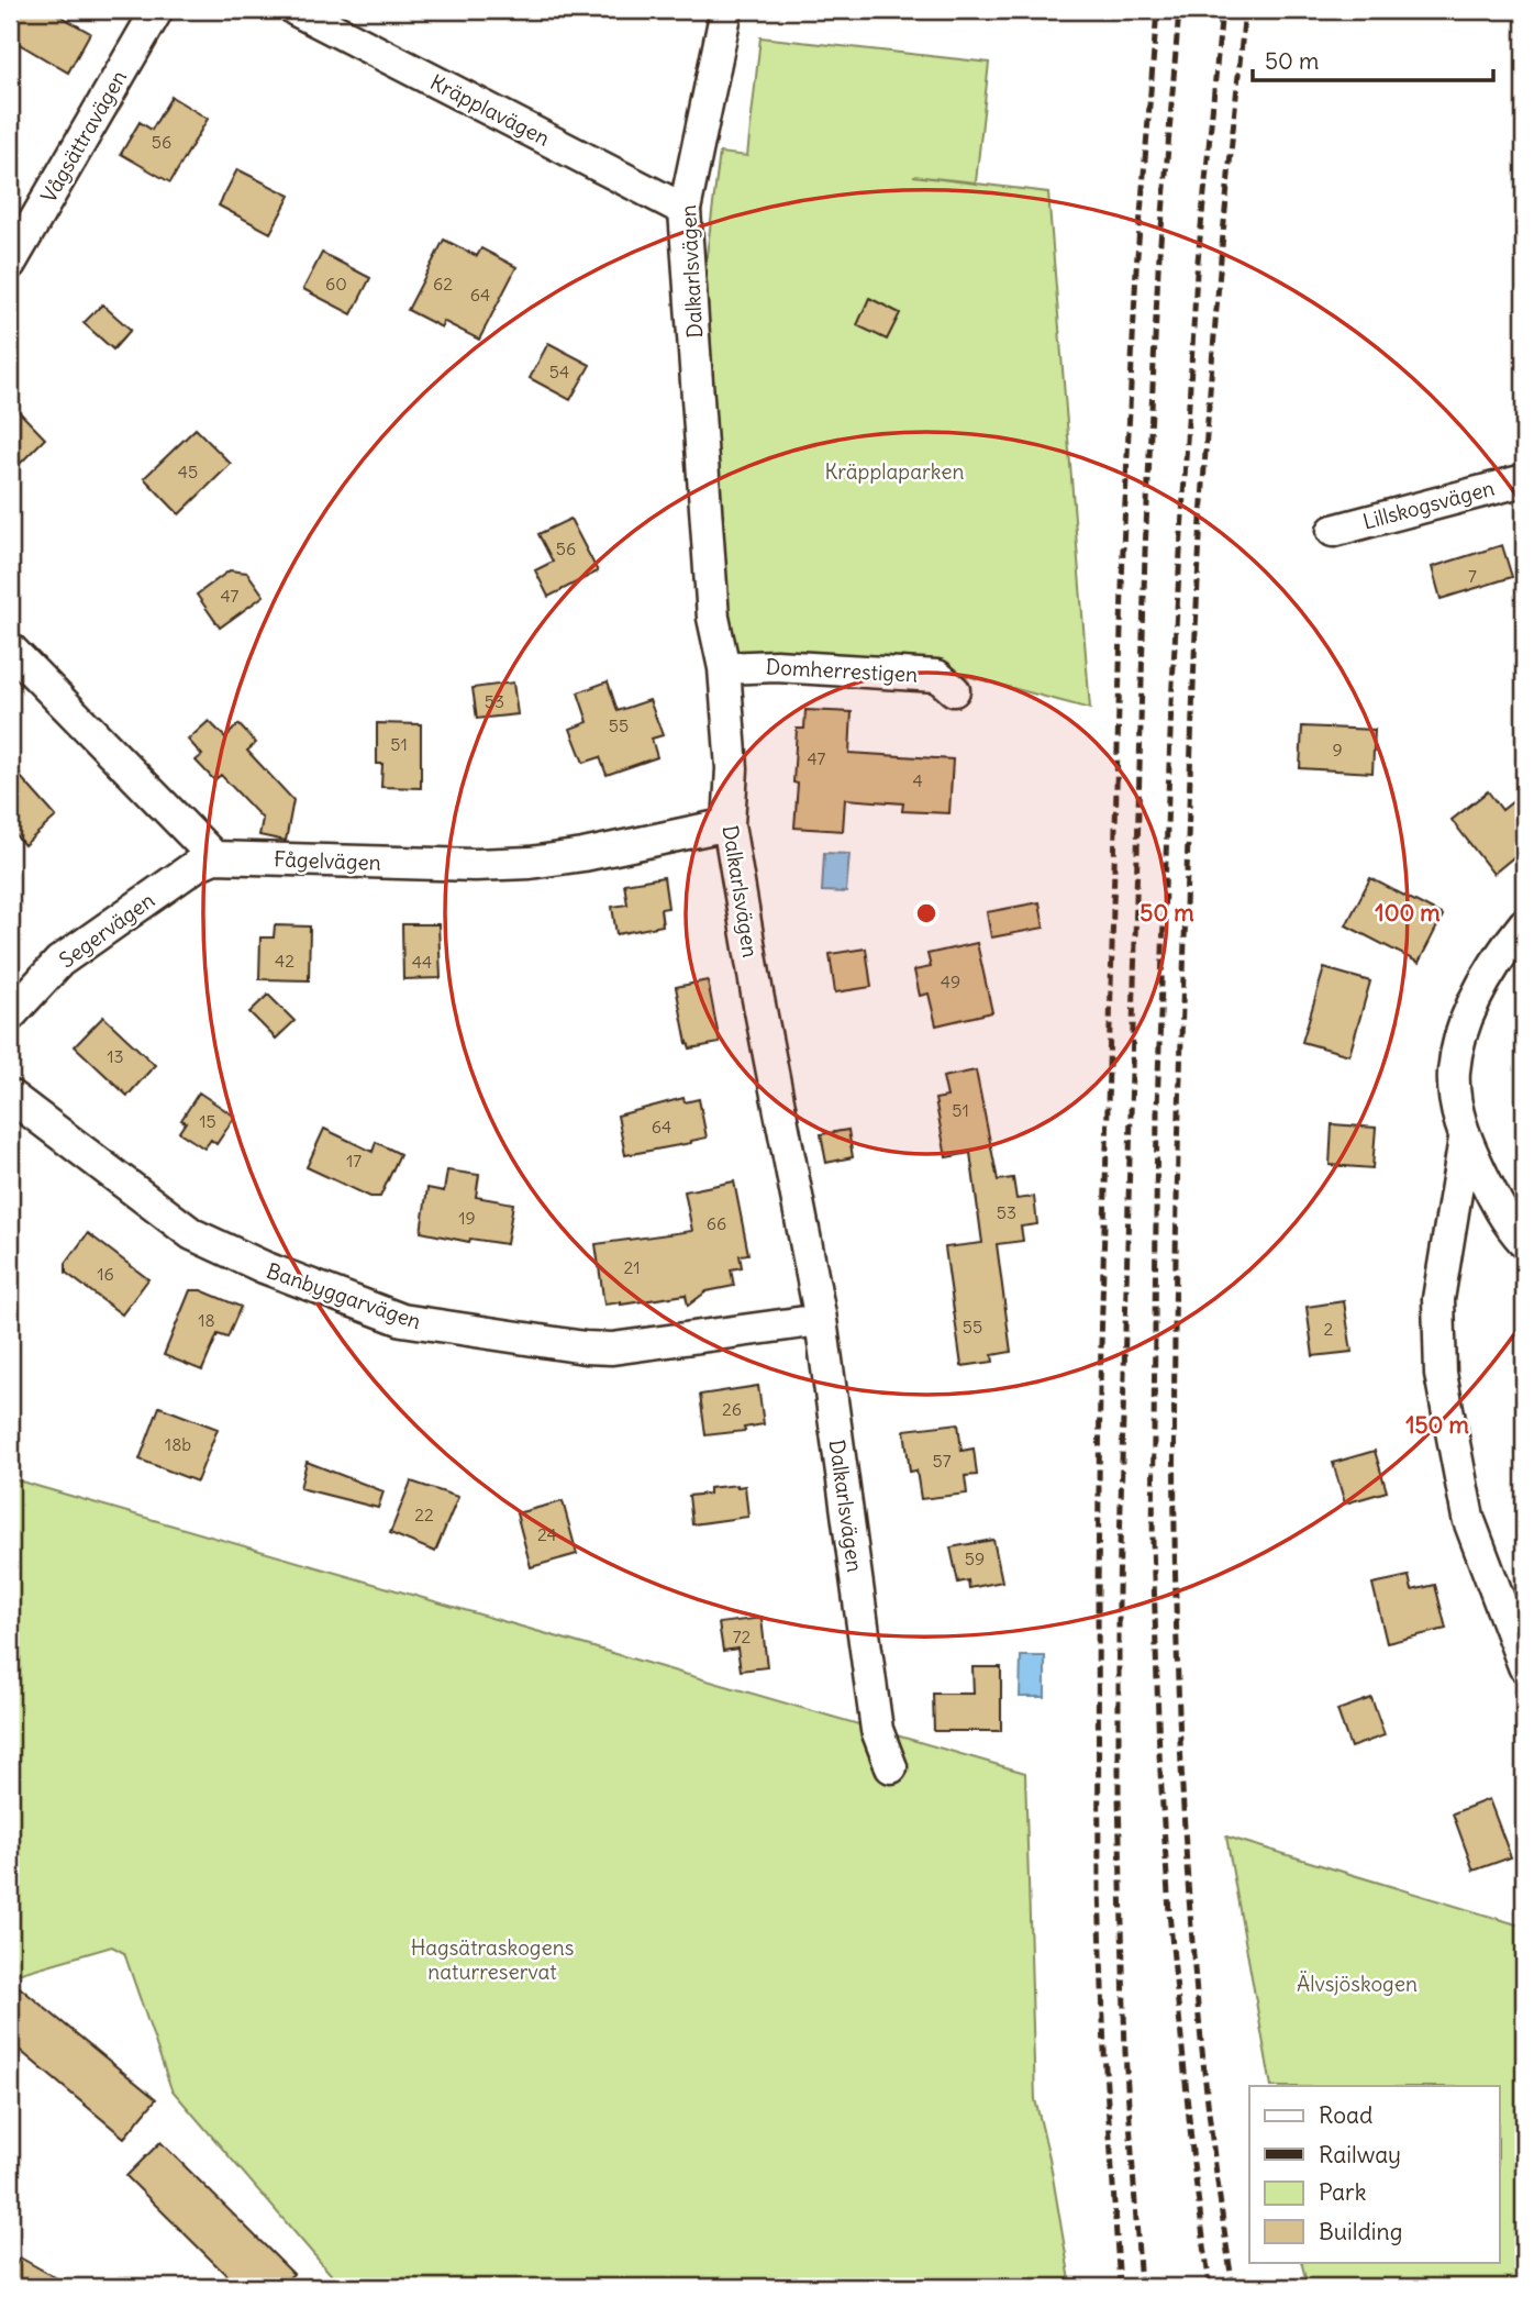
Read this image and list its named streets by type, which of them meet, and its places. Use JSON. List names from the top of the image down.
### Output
{
  "streets": {
    "street": [
      "Kräpplavägen",
      "Vågsättravägen",
      "Dalkarlsvägen",
      "Lillskogsvägen",
      "Domherrestigen",
      "Fågelvägen",
      "Segervägen",
      "Banbyggarvägen"
    ]
  },
  "crossings": [
    ["Kräpplavägen", "Dalkarlsvägen"],
    ["Dalkarlsvägen", "Domherrestigen"],
    ["Dalkarlsvägen", "Fågelvägen"],
    ["Dalkarlsvägen", "Banbyggarvägen"],
    ["Fågelvägen", "Segervägen"]
  ],
  "parks": ["Kräpplaparken", "Hagsätraskogens naturreservat", "Älvsjöskogen"],
  "house_numbers": [
    "56",
    "60",
    "62",
    "64",
    "54",
    "45",
    "56",
    "7",
    "47",
    "53",
    "55",
    "51",
    "9",
    "47",
    "4",
    "42",
    "44",
    "49",
    "13",
    "51",
    "15",
    "64",
    "17",
    "53",
    "19",
    "66",
    "21",
    "16",
    "18",
    "55",
    "2",
    "26",
    "18b",
    "57",
    "22",
    "24",
    "59",
    "72"
  ],
  "legend": [
    "Road",
    "Railway",
    "Park",
    "Building"
  ],
  "scale_bar": "50 m",
  "rings": ["50 m", "100 m", "150 m"]
}
